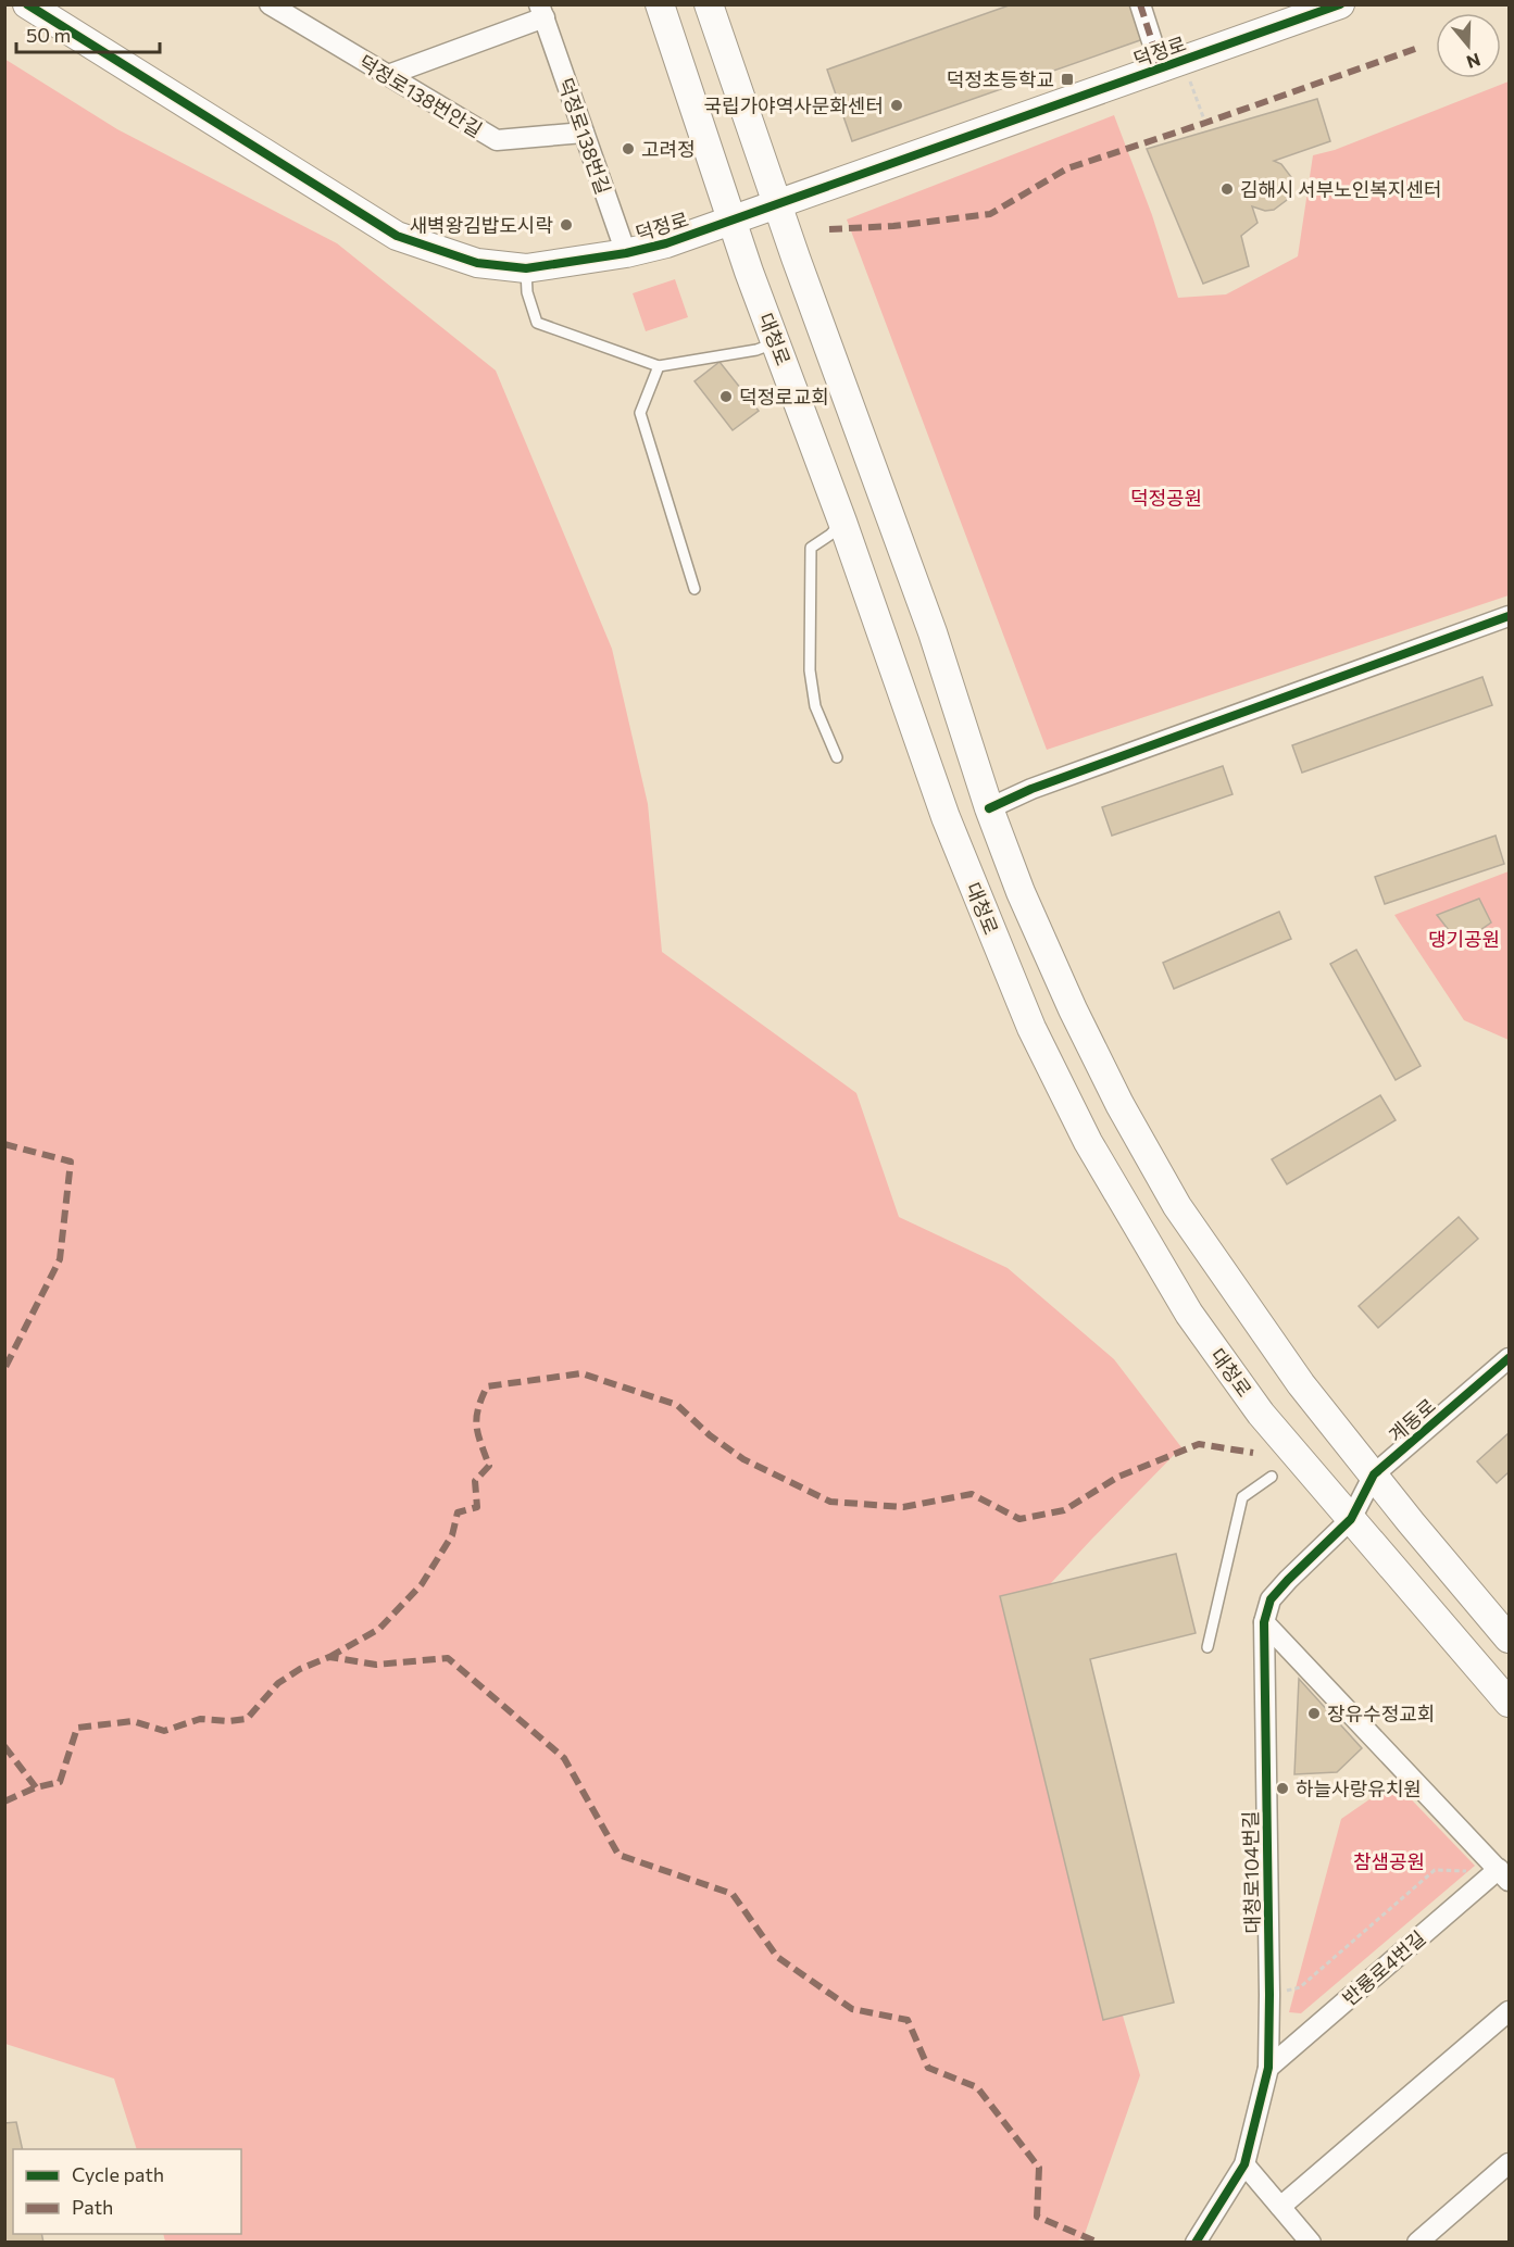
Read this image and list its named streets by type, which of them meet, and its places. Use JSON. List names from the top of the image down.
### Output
{
  "streets": {
    "main road": ["덕정로", "대청로"],
    "street": [
      "덕정로138번안길",
      "덕정로138번길",
      "계동로",
      "대청로104번길",
      "반룡로4번길"
    ]
  },
  "crossings": [
    ["덕정로", "덕정로138번길"],
    ["덕정로", "대청로"],
    ["덕정로138번안길", "덕정로138번길"],
    ["대청로", "계동로"],
    ["대청로", "대청로104번길"],
    ["계동로", "대청로104번길"],
    ["대청로104번길", "반룡로4번길"]
  ],
  "parks": ["덕정공원", "댕기공원", "참샘공원"],
  "places": {
    "transit": ["덕정초등학교"],
    "other": [
      "국립가야역사문화센터",
      "고려정",
      "김해시 서부노인복지센터",
      "새벽왕김밥도시락",
      "덕정로교회",
      "장유수정교회",
      "하늘사랑유치원"
    ]
  },
  "legend": ["Cycle path", "Path"],
  "scale_bar": "50 m",
  "north": "bottom"
}
